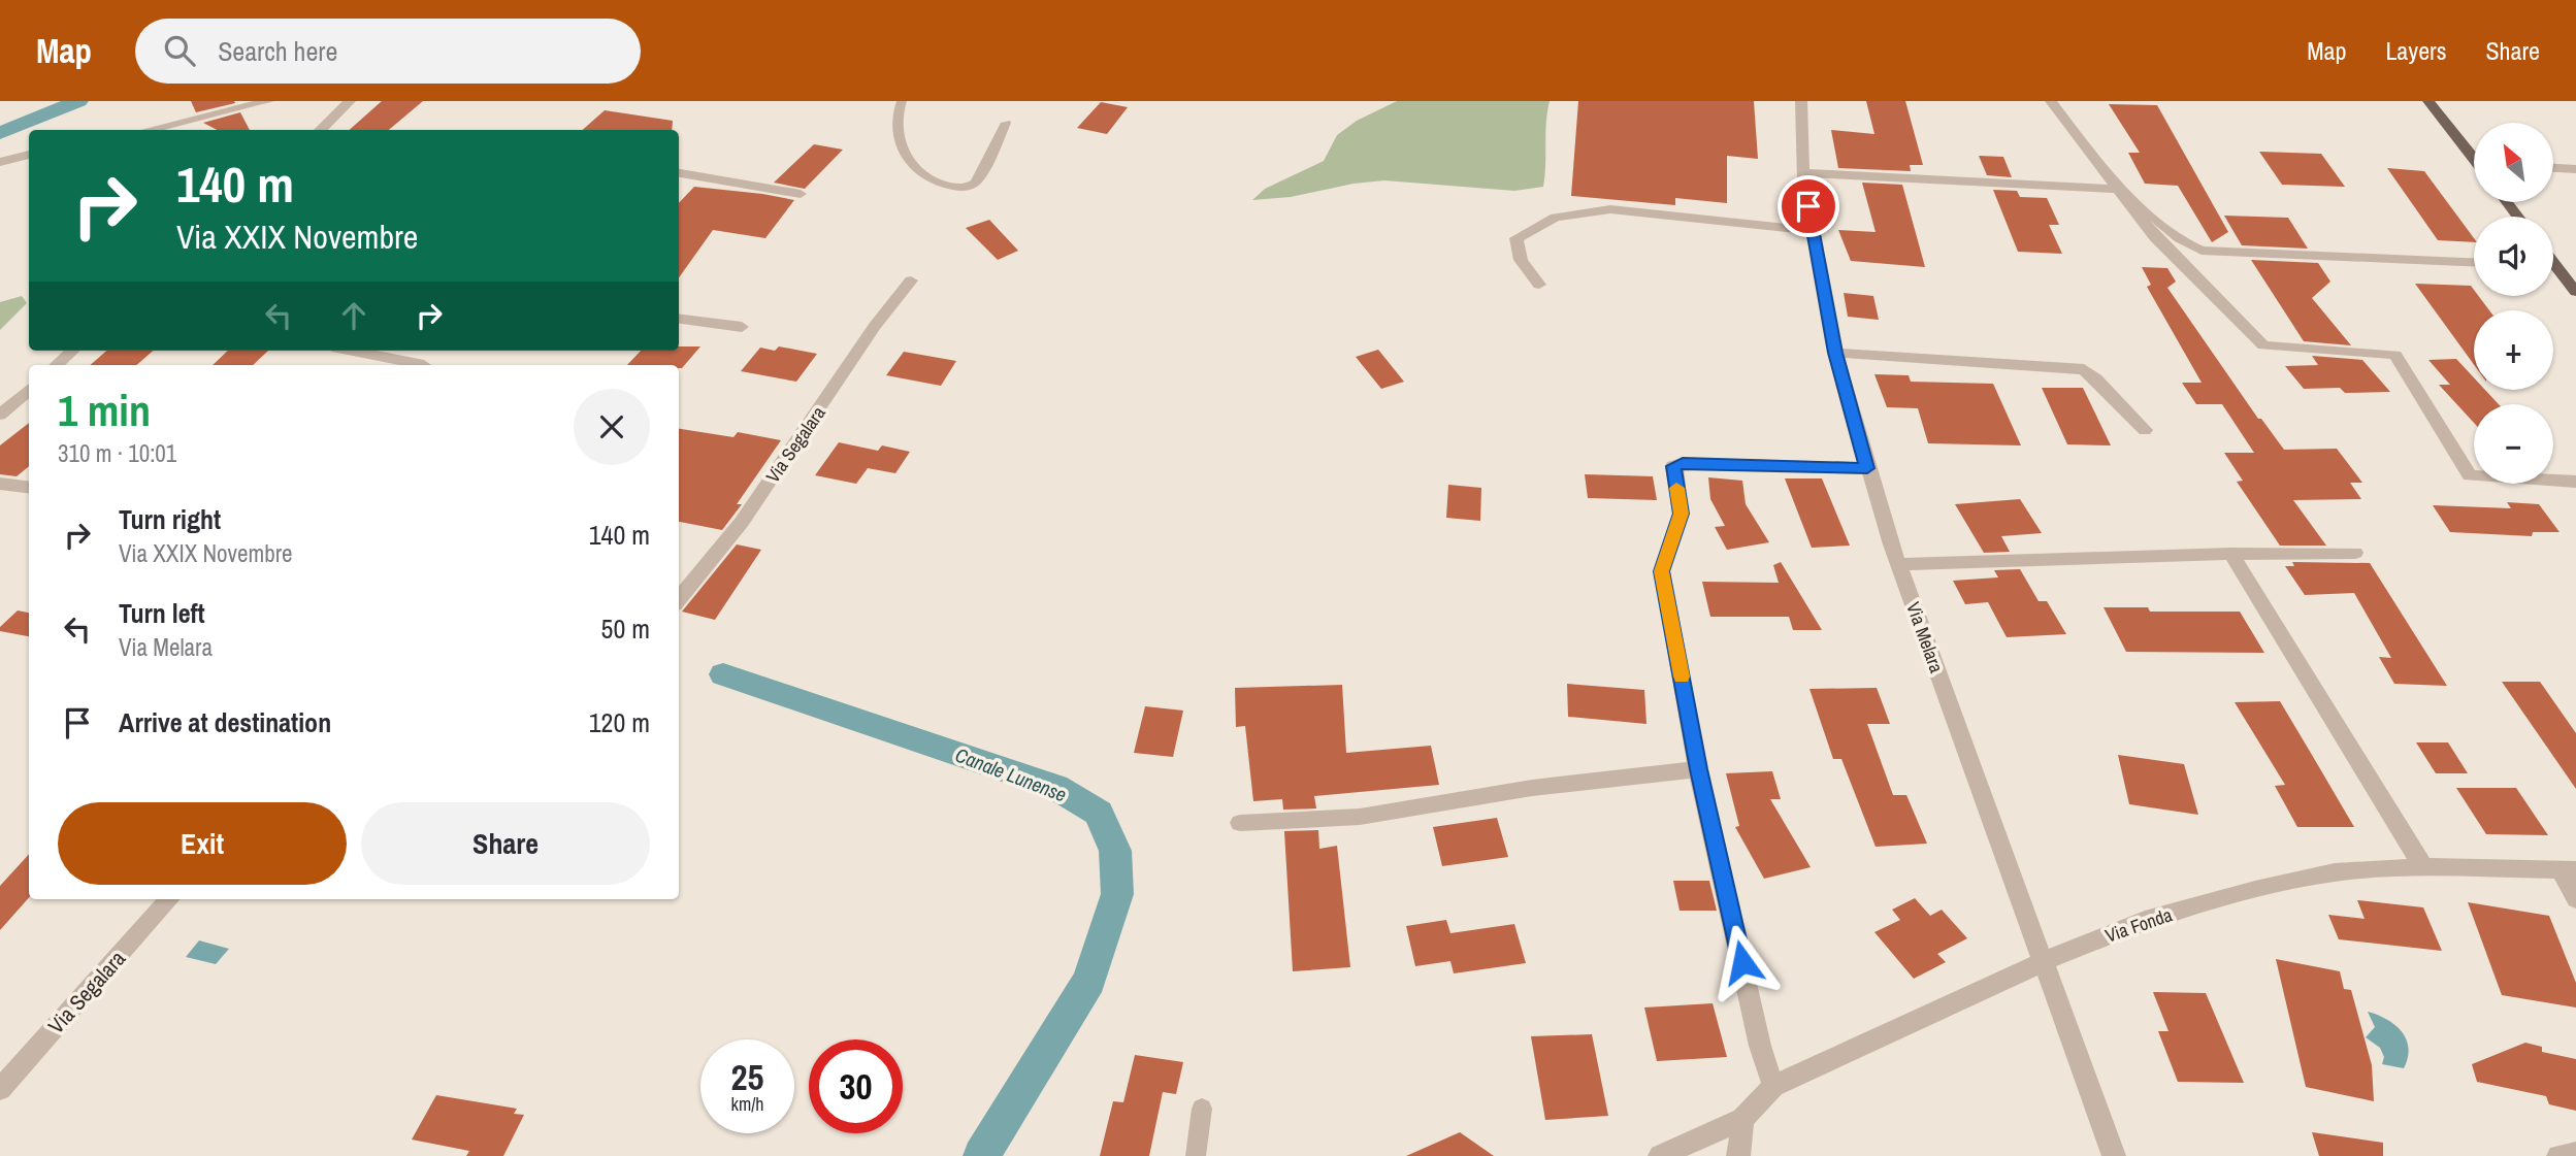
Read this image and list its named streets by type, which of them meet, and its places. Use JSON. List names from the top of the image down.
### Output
{
  "streets": {
    "street": ["Via Segalara", "Via Melara", "Via Fonda"]
  },
  "crossings": [
    ["Via Melara", "Via Fonda"]
  ],
  "water": ["Canale Lunense"],
  "north": "top left",
  "page": {
    "header": "Map",
    "search": "Search here",
    "nav": ["Map", "Layers", "Share"],
    "map_buttons": ["+", "−"],
    "turn": ["140 m", "Via XXIX Novembre"],
    "heading": ["1 min", "310 m · 10:01"],
    "list": [
      {
        "name": "Turn right",
        "note": "Via XXIX Novembre",
        "value": "140 m"
      },
      {
        "name": "Turn left",
        "note": "Via Melara",
        "value": "50 m"
      },
      {
        "name": "Arrive at destination",
        "value": "120 m"
      }
    ],
    "buttons": ["Exit", "Share"],
    "speed": "25 km/h",
    "limit": "30"
  }
}
